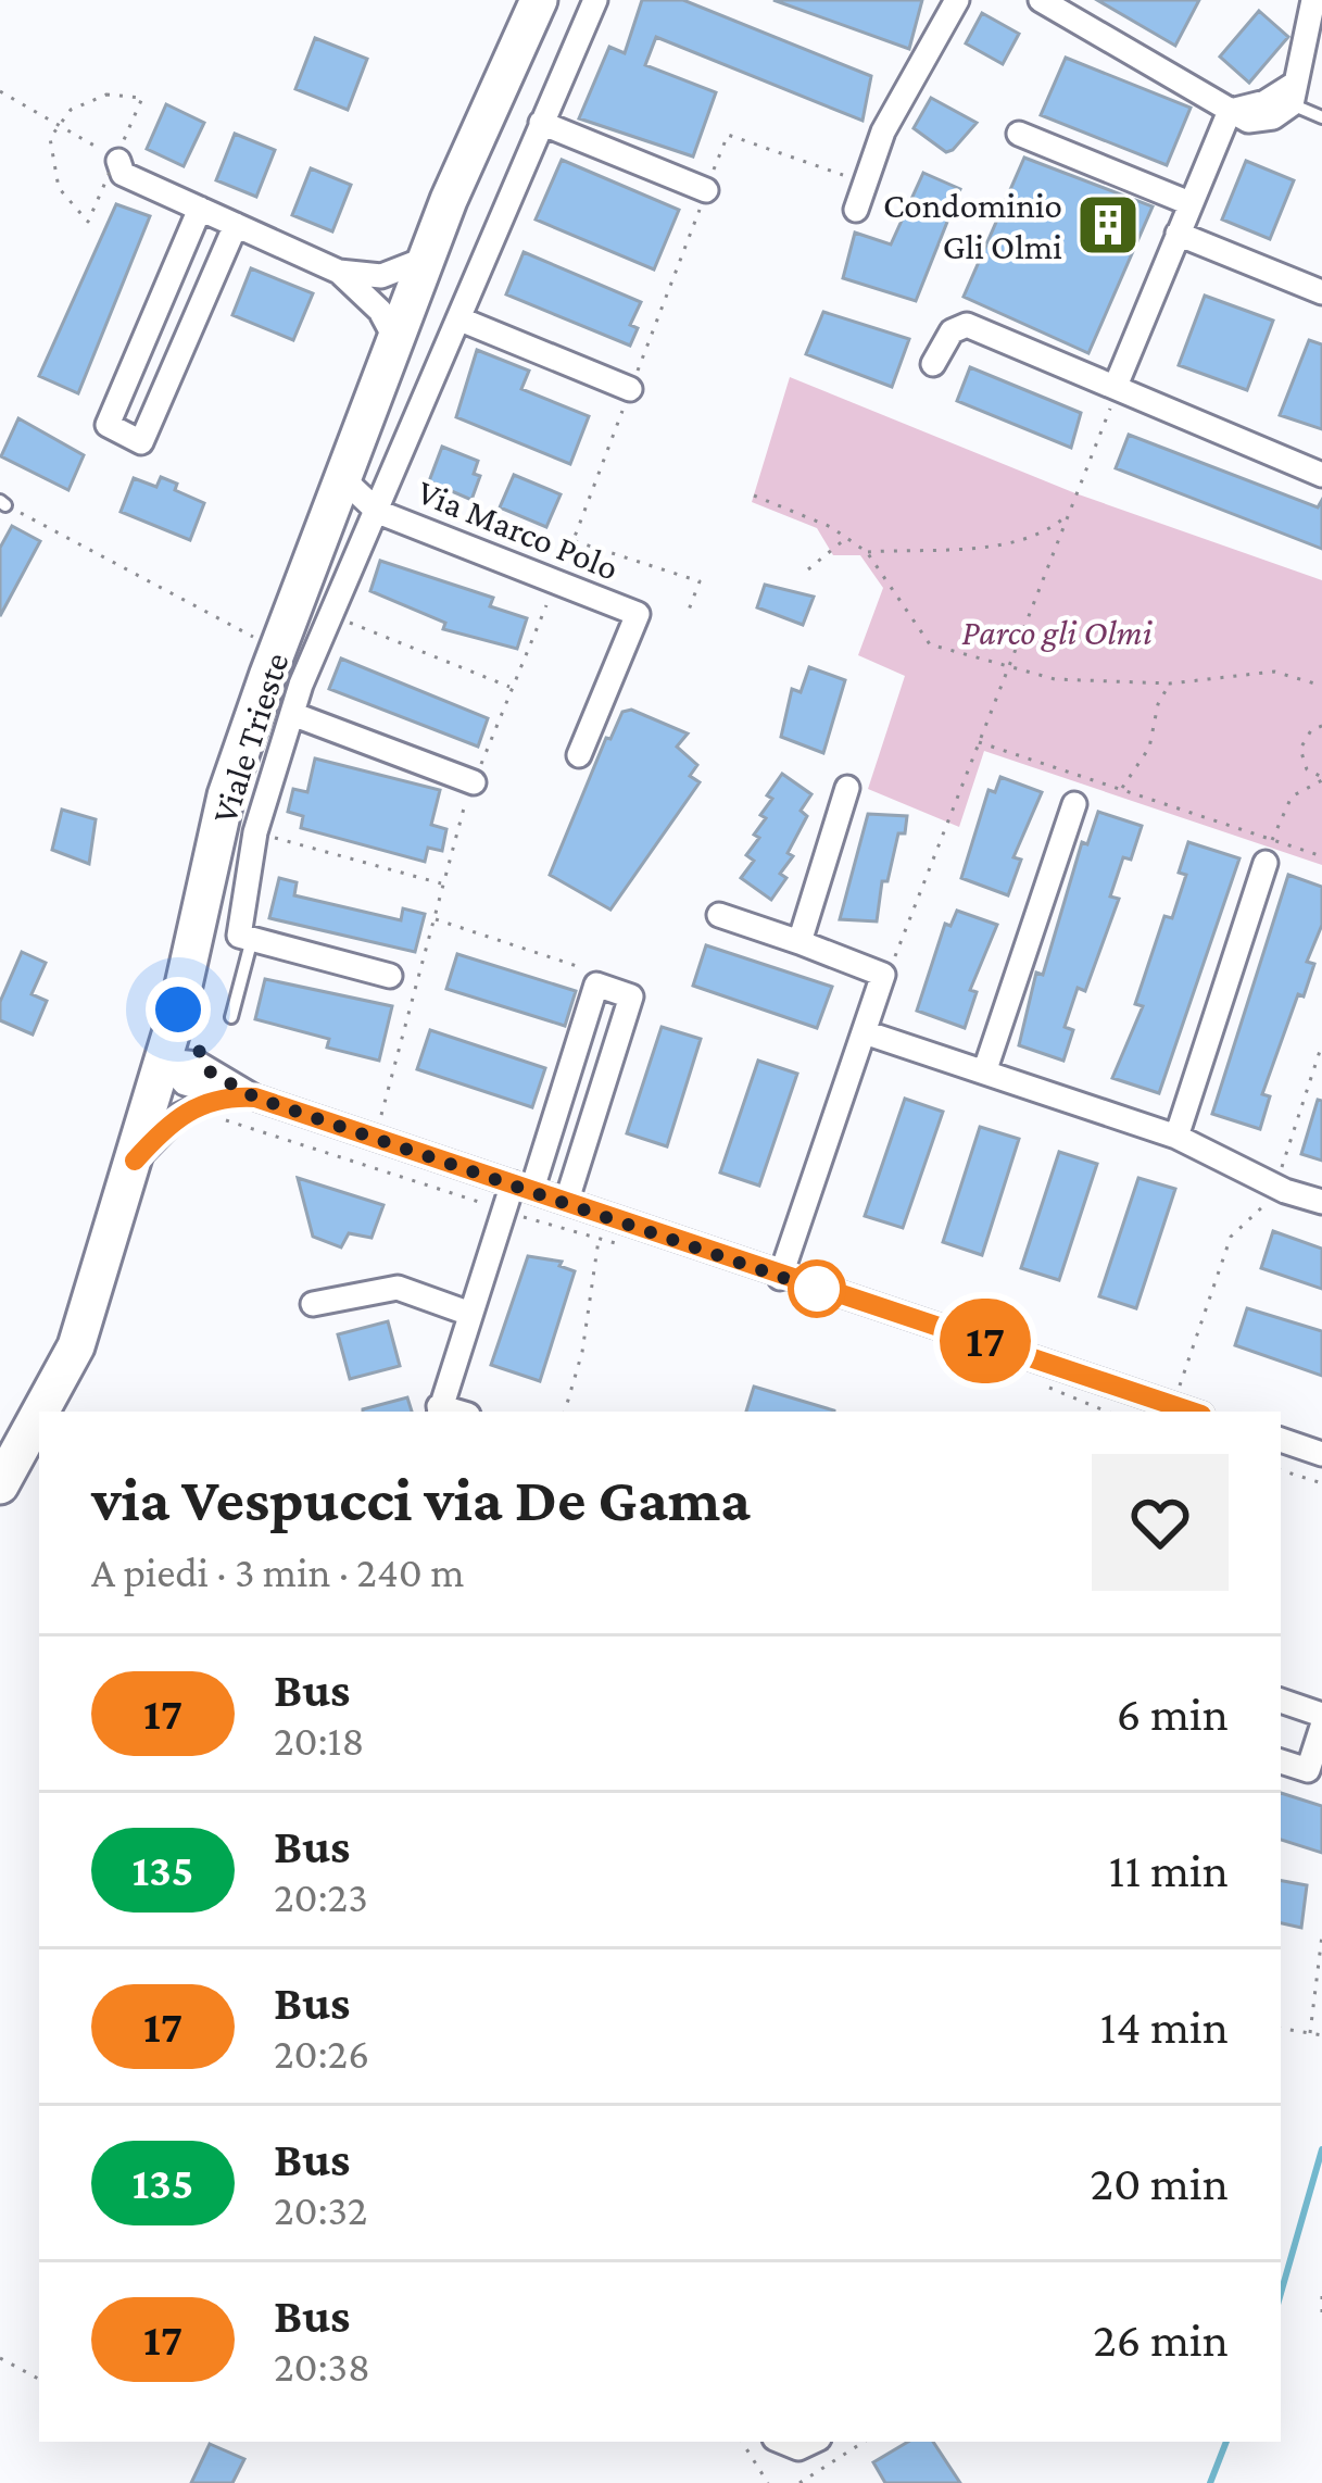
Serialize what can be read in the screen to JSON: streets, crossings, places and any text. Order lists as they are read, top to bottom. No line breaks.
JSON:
{"streets":{"main road":["Viale Trieste"],"street":["Via Marco Polo"]},"crossings":[["Via Marco Polo","Viale Trieste"]],"parks":["Parco gli Olmi"],"places":{"building":["Condominio Gli Olmi"]},"lines":["bus line 17"],"page":{"on_map":"17","heading":["via Vespucci via De Gama","A piedi · 3 min · 240 m"],"list":[{"mark":"17","name":"Bus","note":"20:18","value":"6 min"},{"mark":"135","name":"Bus","note":"20:23","value":"11 min"},{"mark":"17","name":"Bus","note":"20:26","value":"14 min"},{"mark":"135","name":"Bus","note":"20:32","value":"20 min"},{"mark":"17","name":"Bus","note":"20:38","value":"26 min"}]}}
